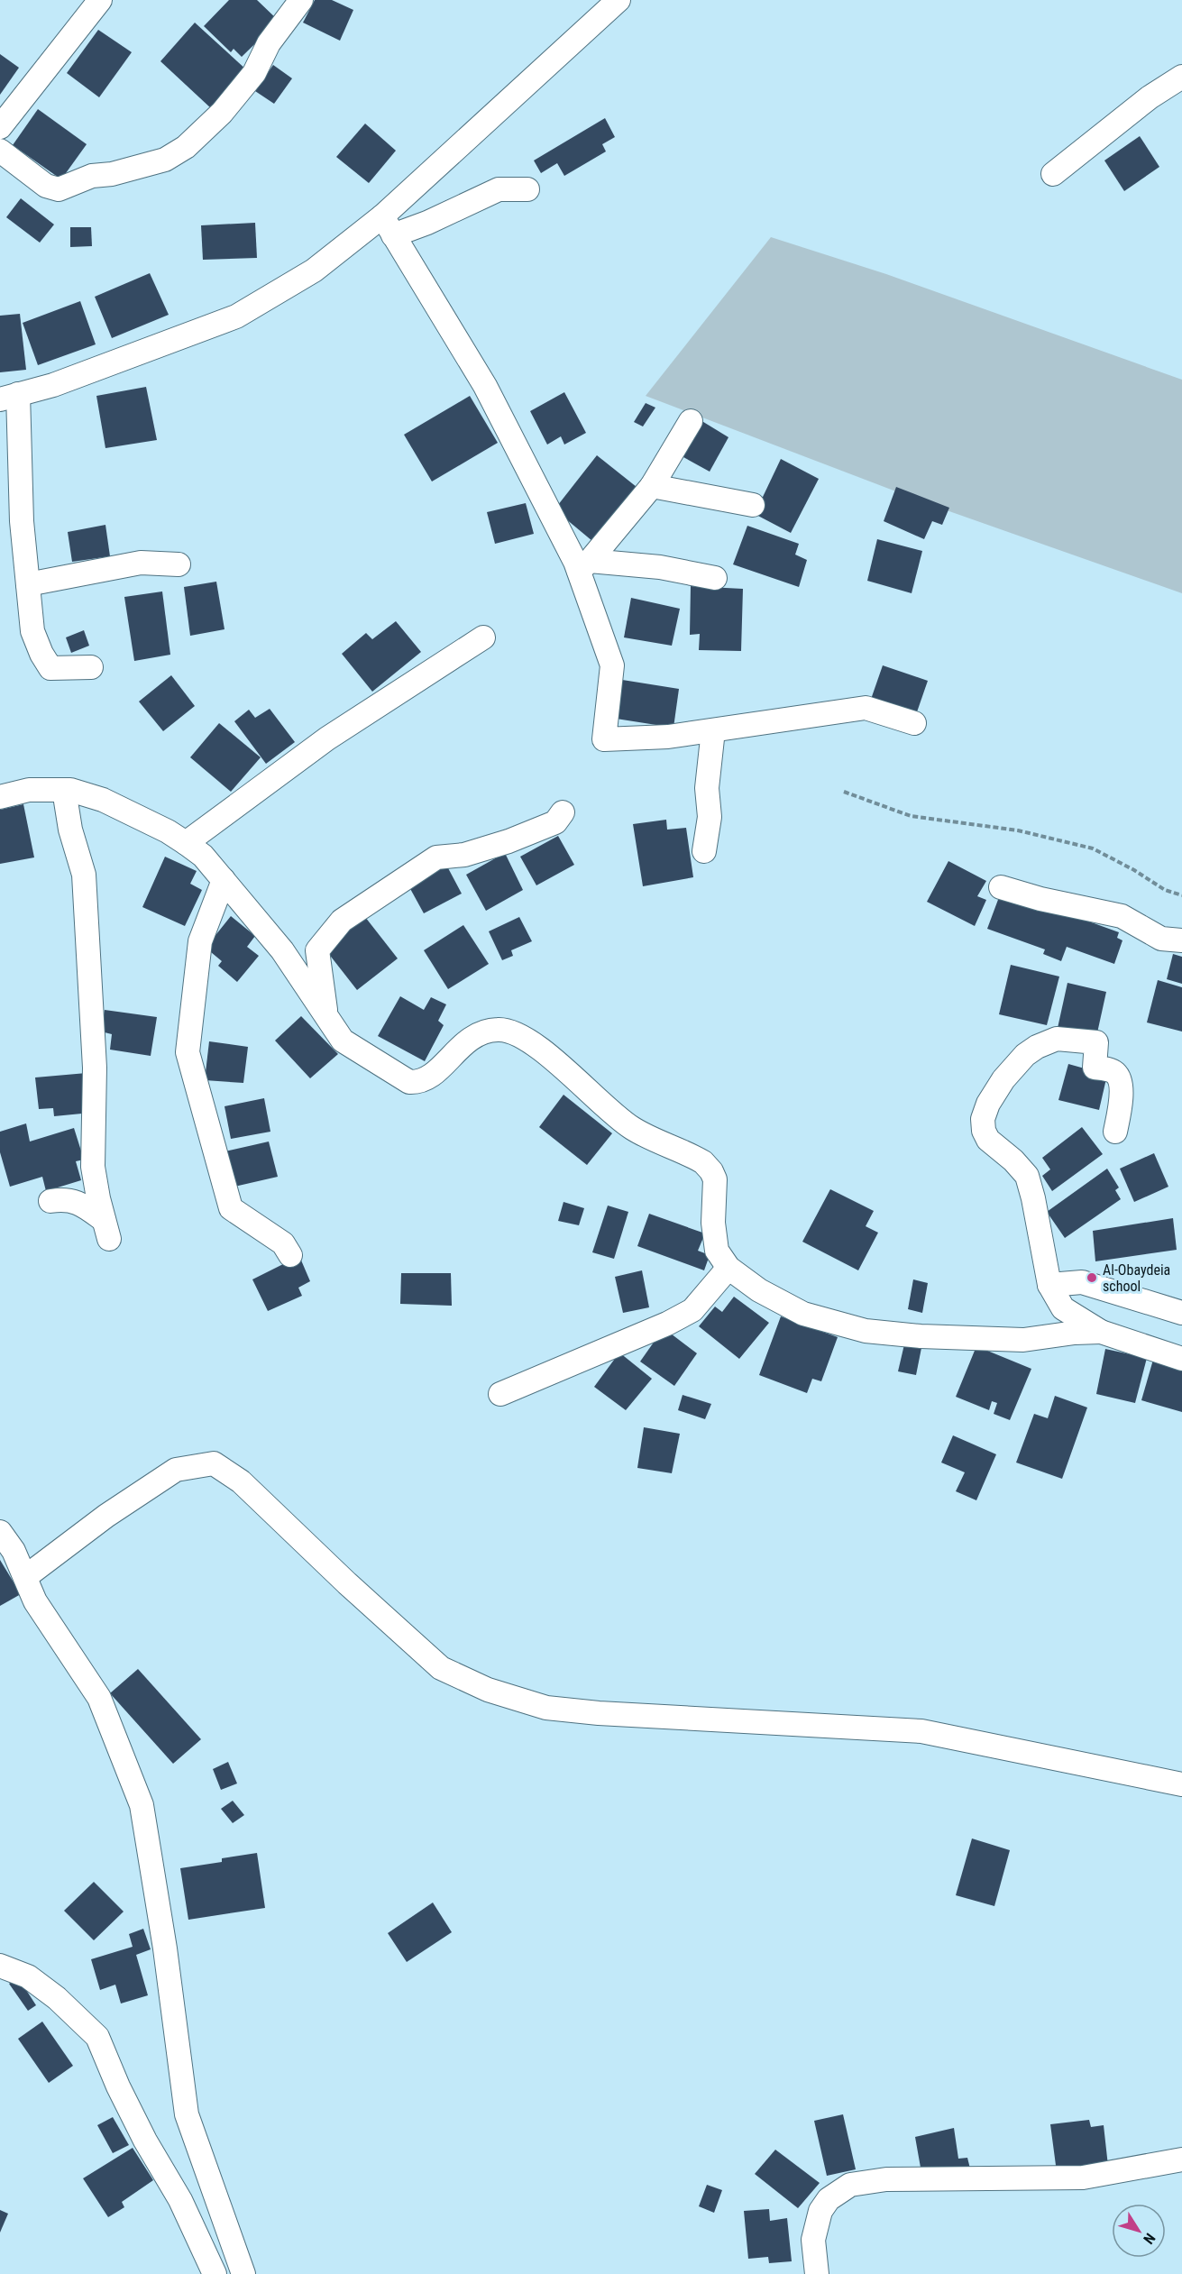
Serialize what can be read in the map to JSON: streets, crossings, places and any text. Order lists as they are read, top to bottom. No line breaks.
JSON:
{"places":["Al-Obaydeia school"],"north":"bottom right"}
